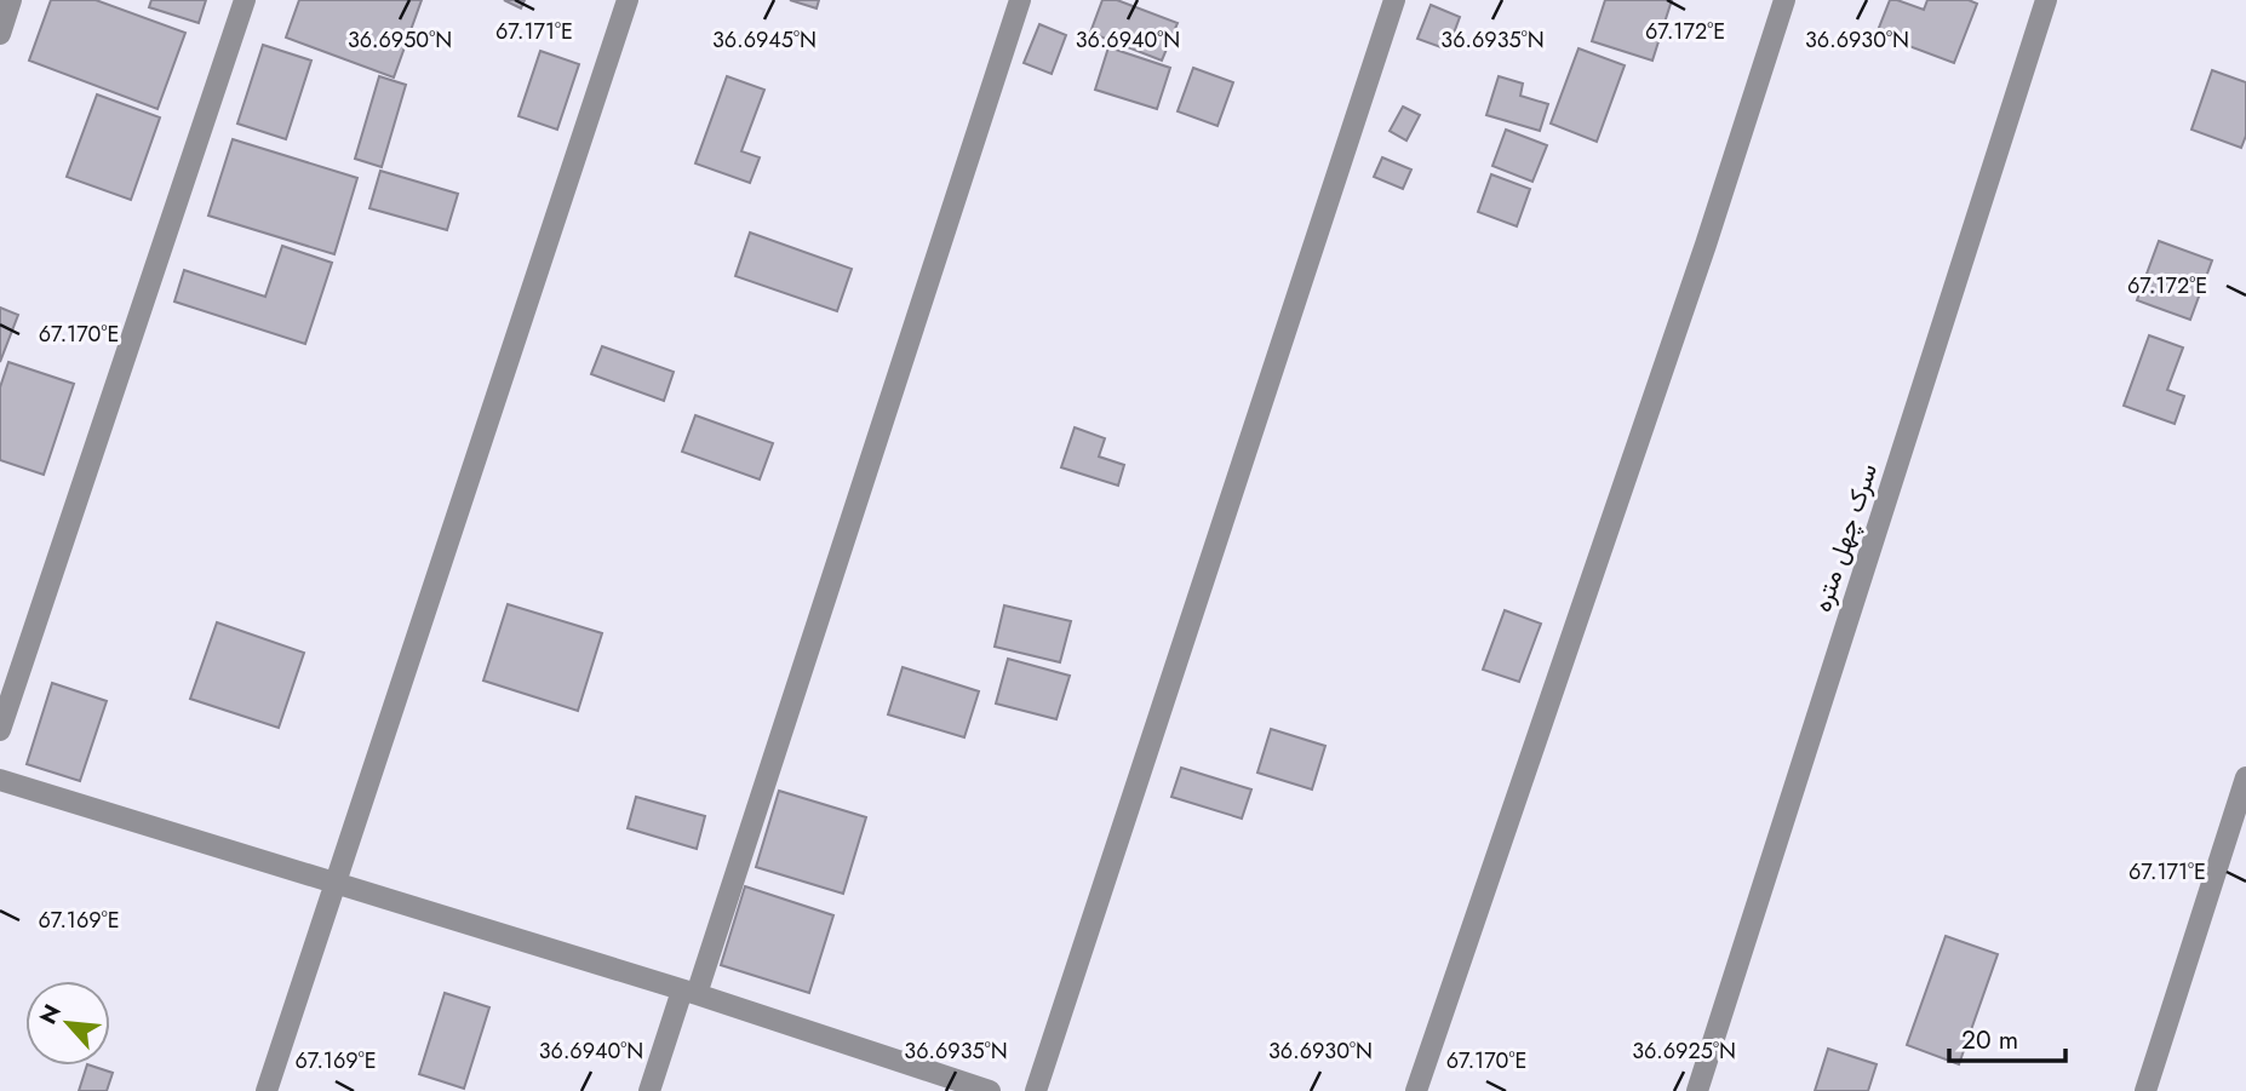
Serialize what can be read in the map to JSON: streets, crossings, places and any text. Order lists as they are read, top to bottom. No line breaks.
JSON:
{"streets":{"street":["سرک چهل متره"]},"scale_bar":"20 m","north":"top left","coordinates":["67.171°E","67.172°E","36.6950°N","36.6945°N","36.6940°N","36.6935°N","36.6930°N","67.170°E","67.169°E","36.6925°N"]}
